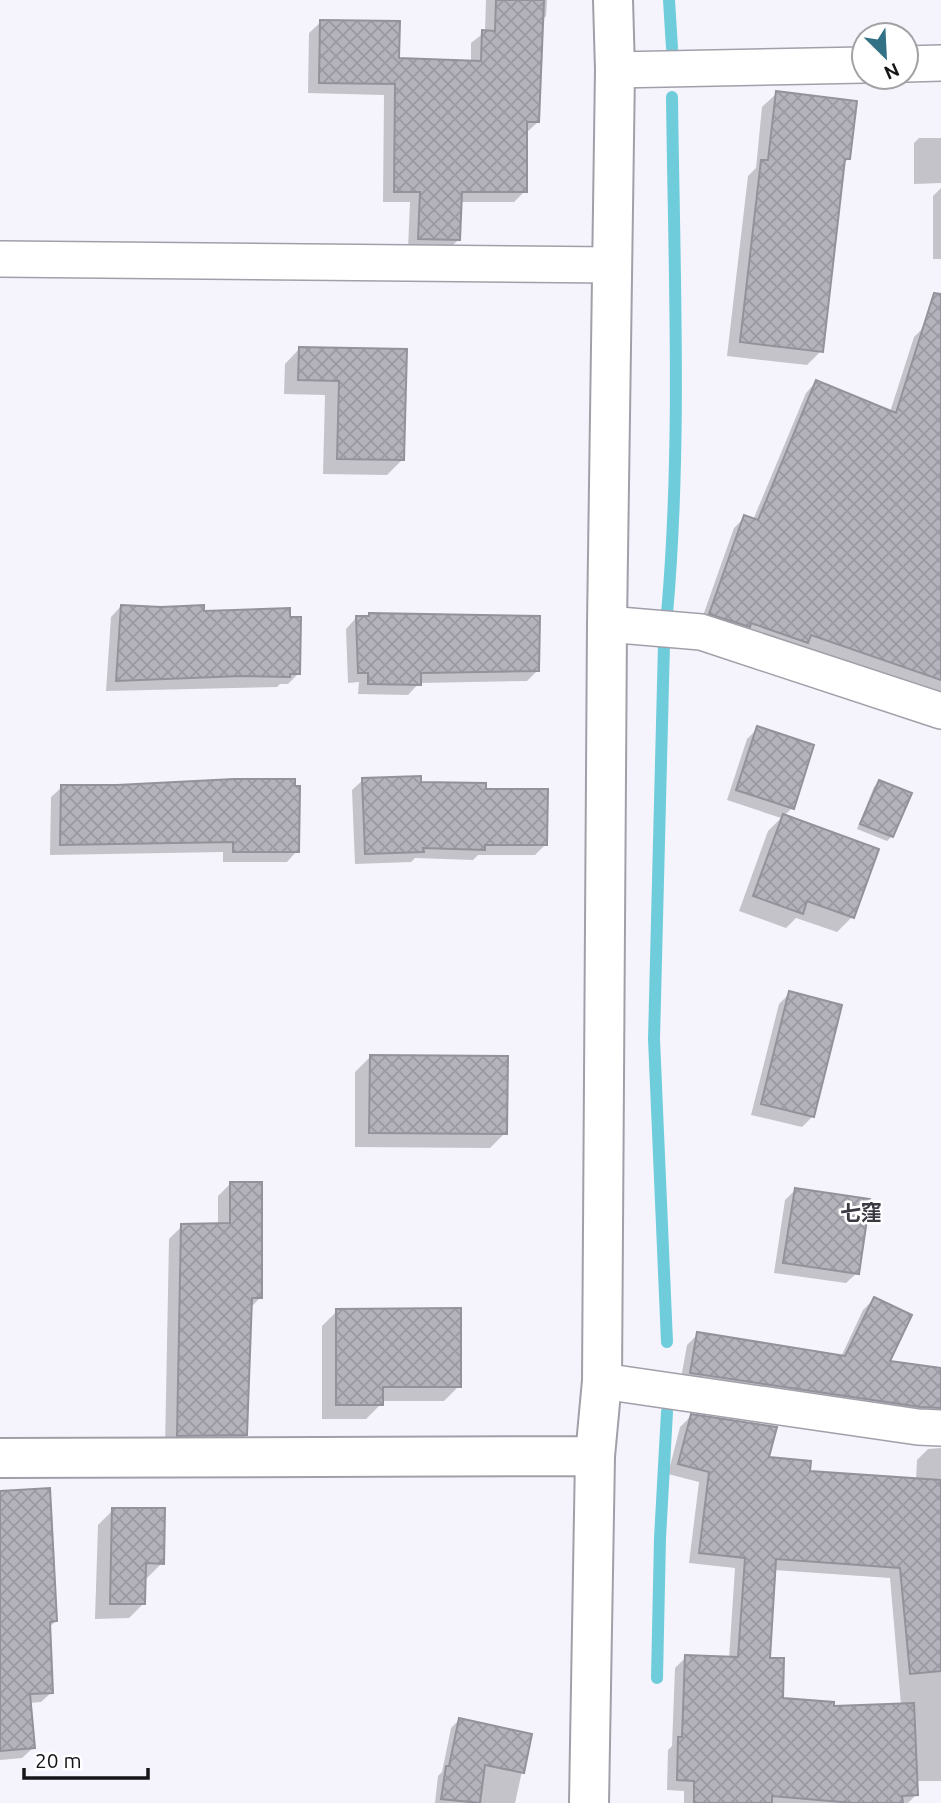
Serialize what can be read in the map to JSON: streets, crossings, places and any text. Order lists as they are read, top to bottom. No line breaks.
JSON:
{"districts":["七窪"],"scale_bar":"20 m","north":"bottom right"}
